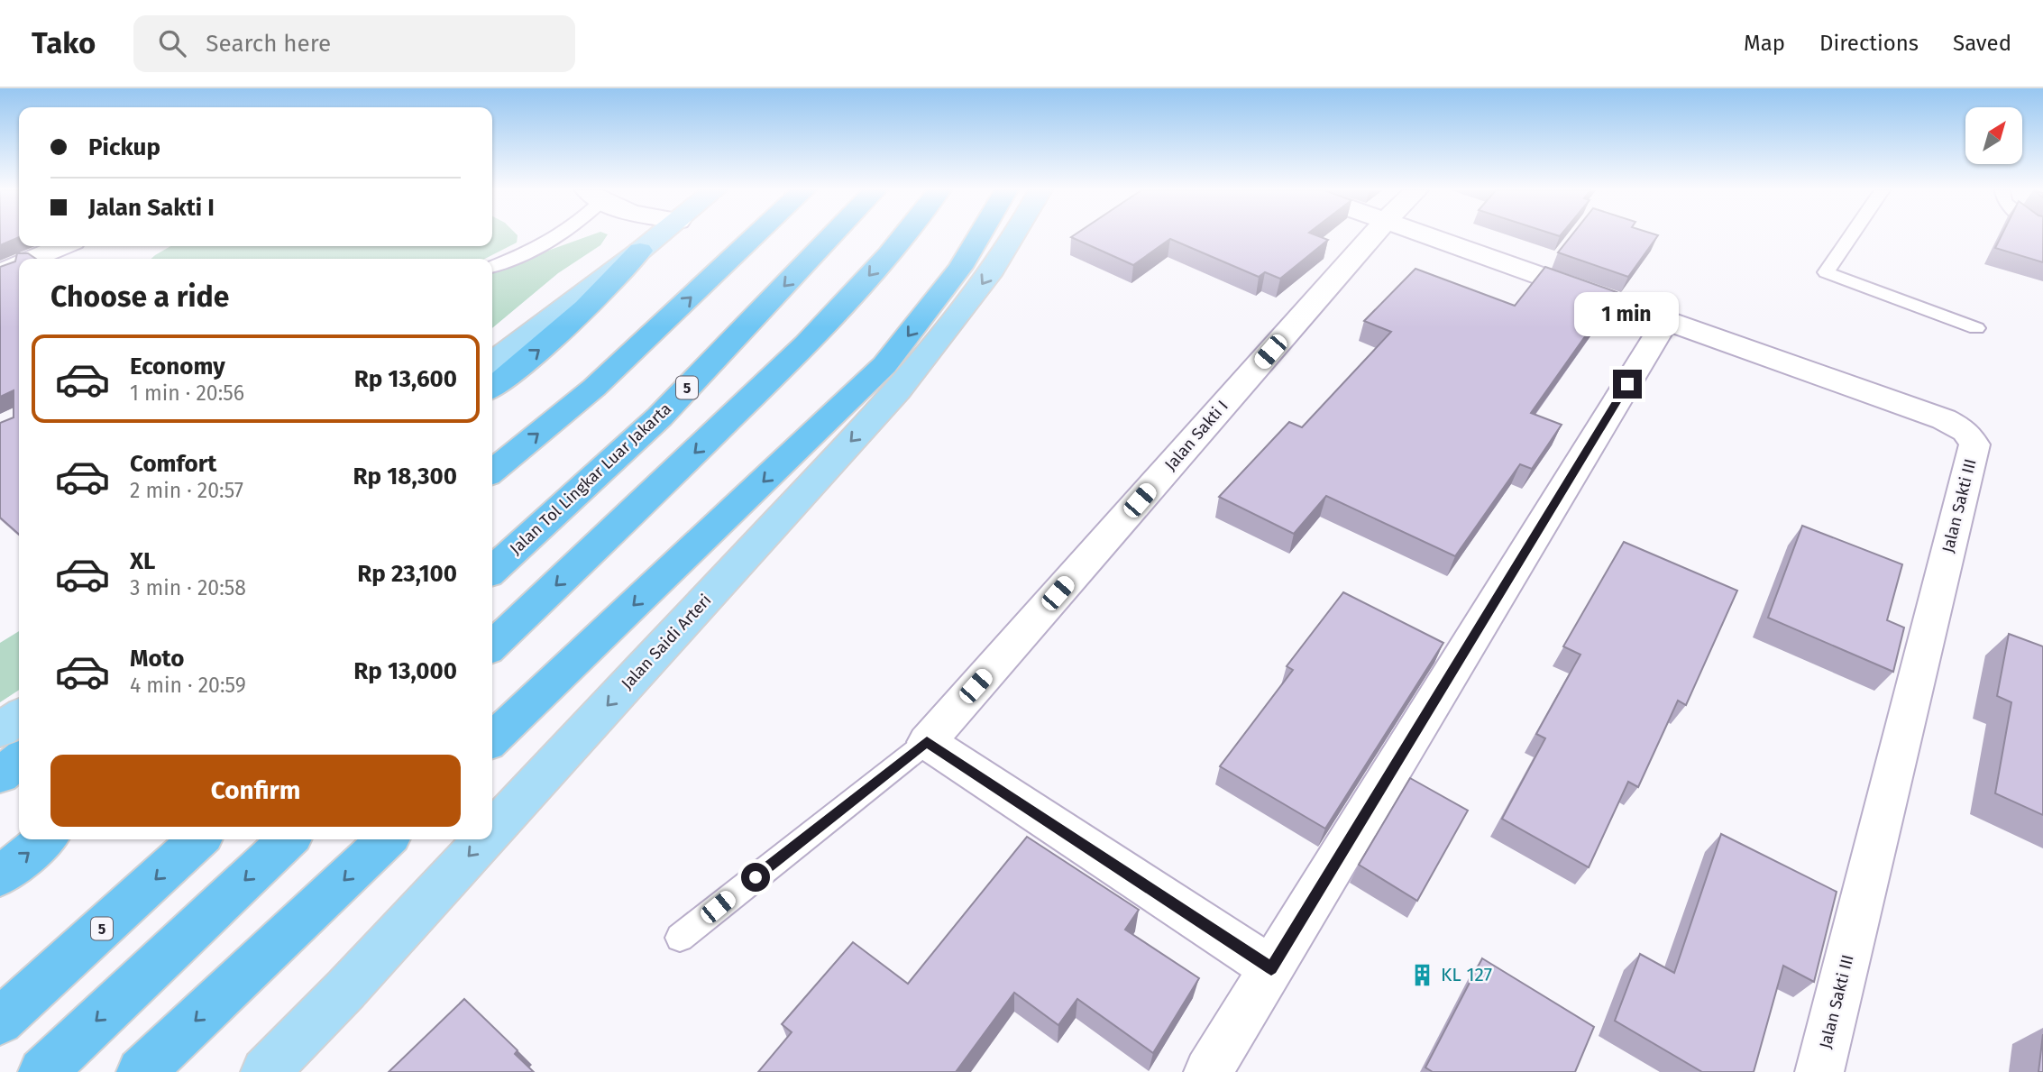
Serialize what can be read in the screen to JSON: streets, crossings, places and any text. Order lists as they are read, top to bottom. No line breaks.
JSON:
{"streets":{"highway":["5","Jalan Tol Lingkar Luar Jakarta"],"main road":["Jalan Saidi Arteri"],"street":["Jalan Sakti I","Jalan Sakti III"]},"one_way":["Jalan Saidi Arteri"],"places":{"building":["KL 127"]},"north":"top right","page":{"header":"Tako","search":"Search here","nav":["Map","Directions","Saved"],"banner":["Pickup","Jalan Sakti I"],"heading":"Choose a ride","bubble":"1 min","list":[{"name":"Economy","note":"1 min · 20:56","value":"Rp 13,600"},{"name":"Comfort","note":"2 min · 20:57","value":"Rp 18,300"},{"name":"XL","note":"3 min · 20:58","value":"Rp 23,100"},{"name":"Moto","note":"4 min · 20:59","value":"Rp 13,000"}],"buttons":"Confirm"}}
